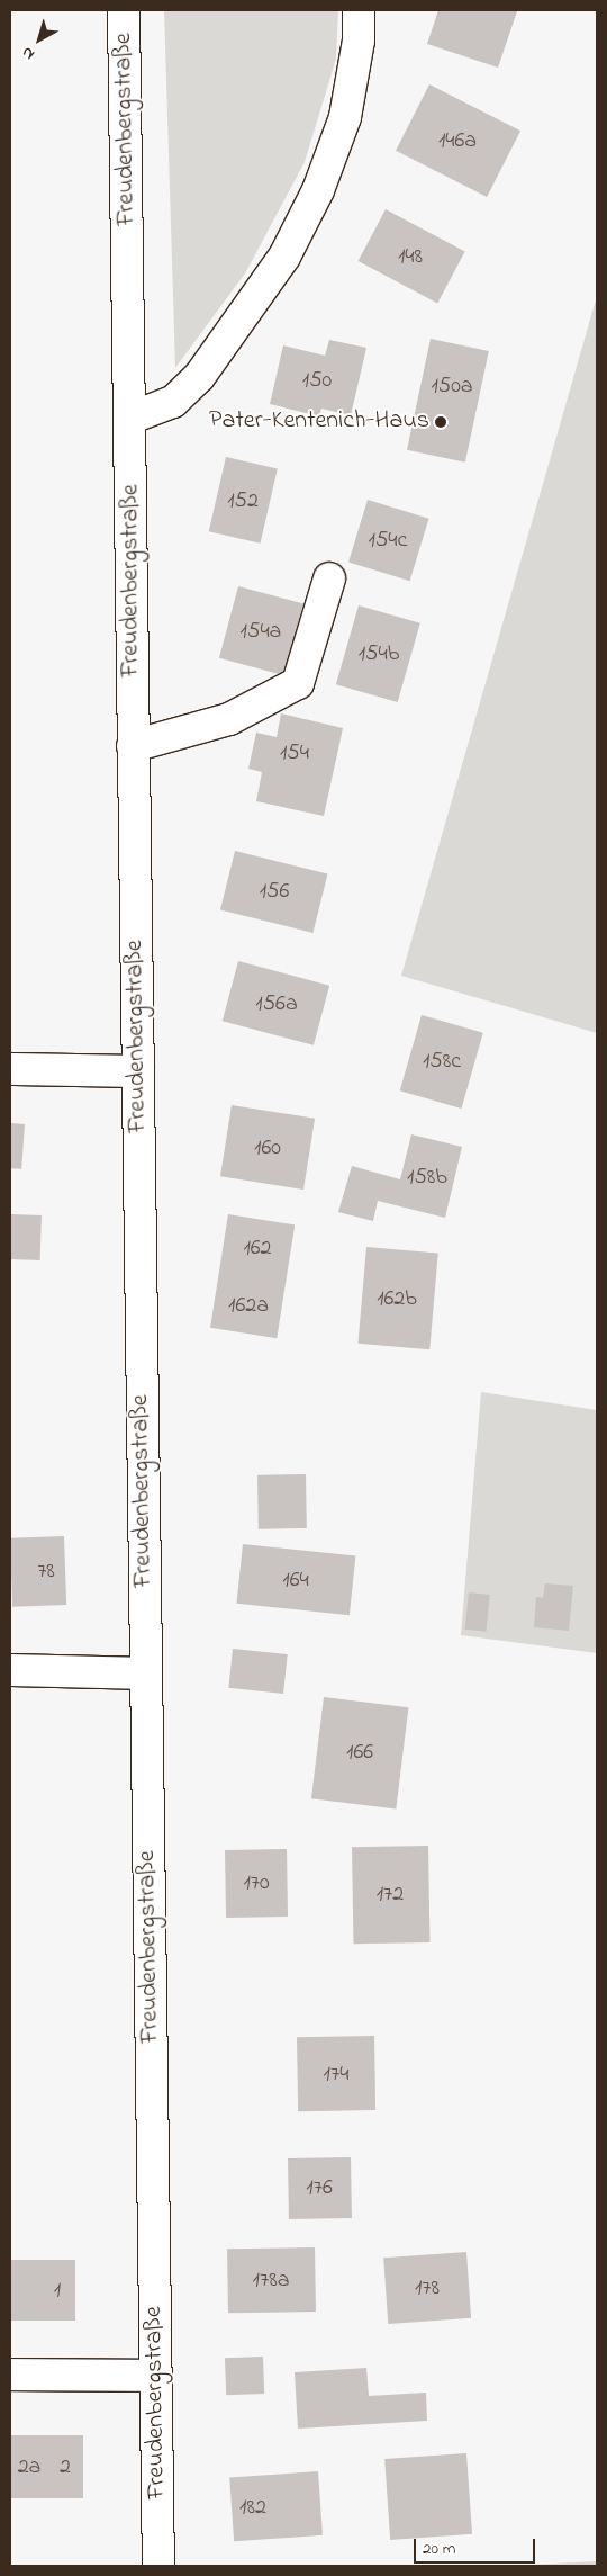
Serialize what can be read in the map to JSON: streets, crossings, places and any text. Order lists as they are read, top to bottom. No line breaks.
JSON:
{"streets":{"street":["Freudenbergstraße"]},"places":["Pater-Kentenich-Haus"],"house_numbers":["146a","148","150","150a","152","154c","154a","154b","154","156","156a","158c","160","158b","162","162b","162a","78","164","166","170","172","174","176","178a","178","1","2a","2","182"],"scale_bar":"20 m","north":"bottom left"}
